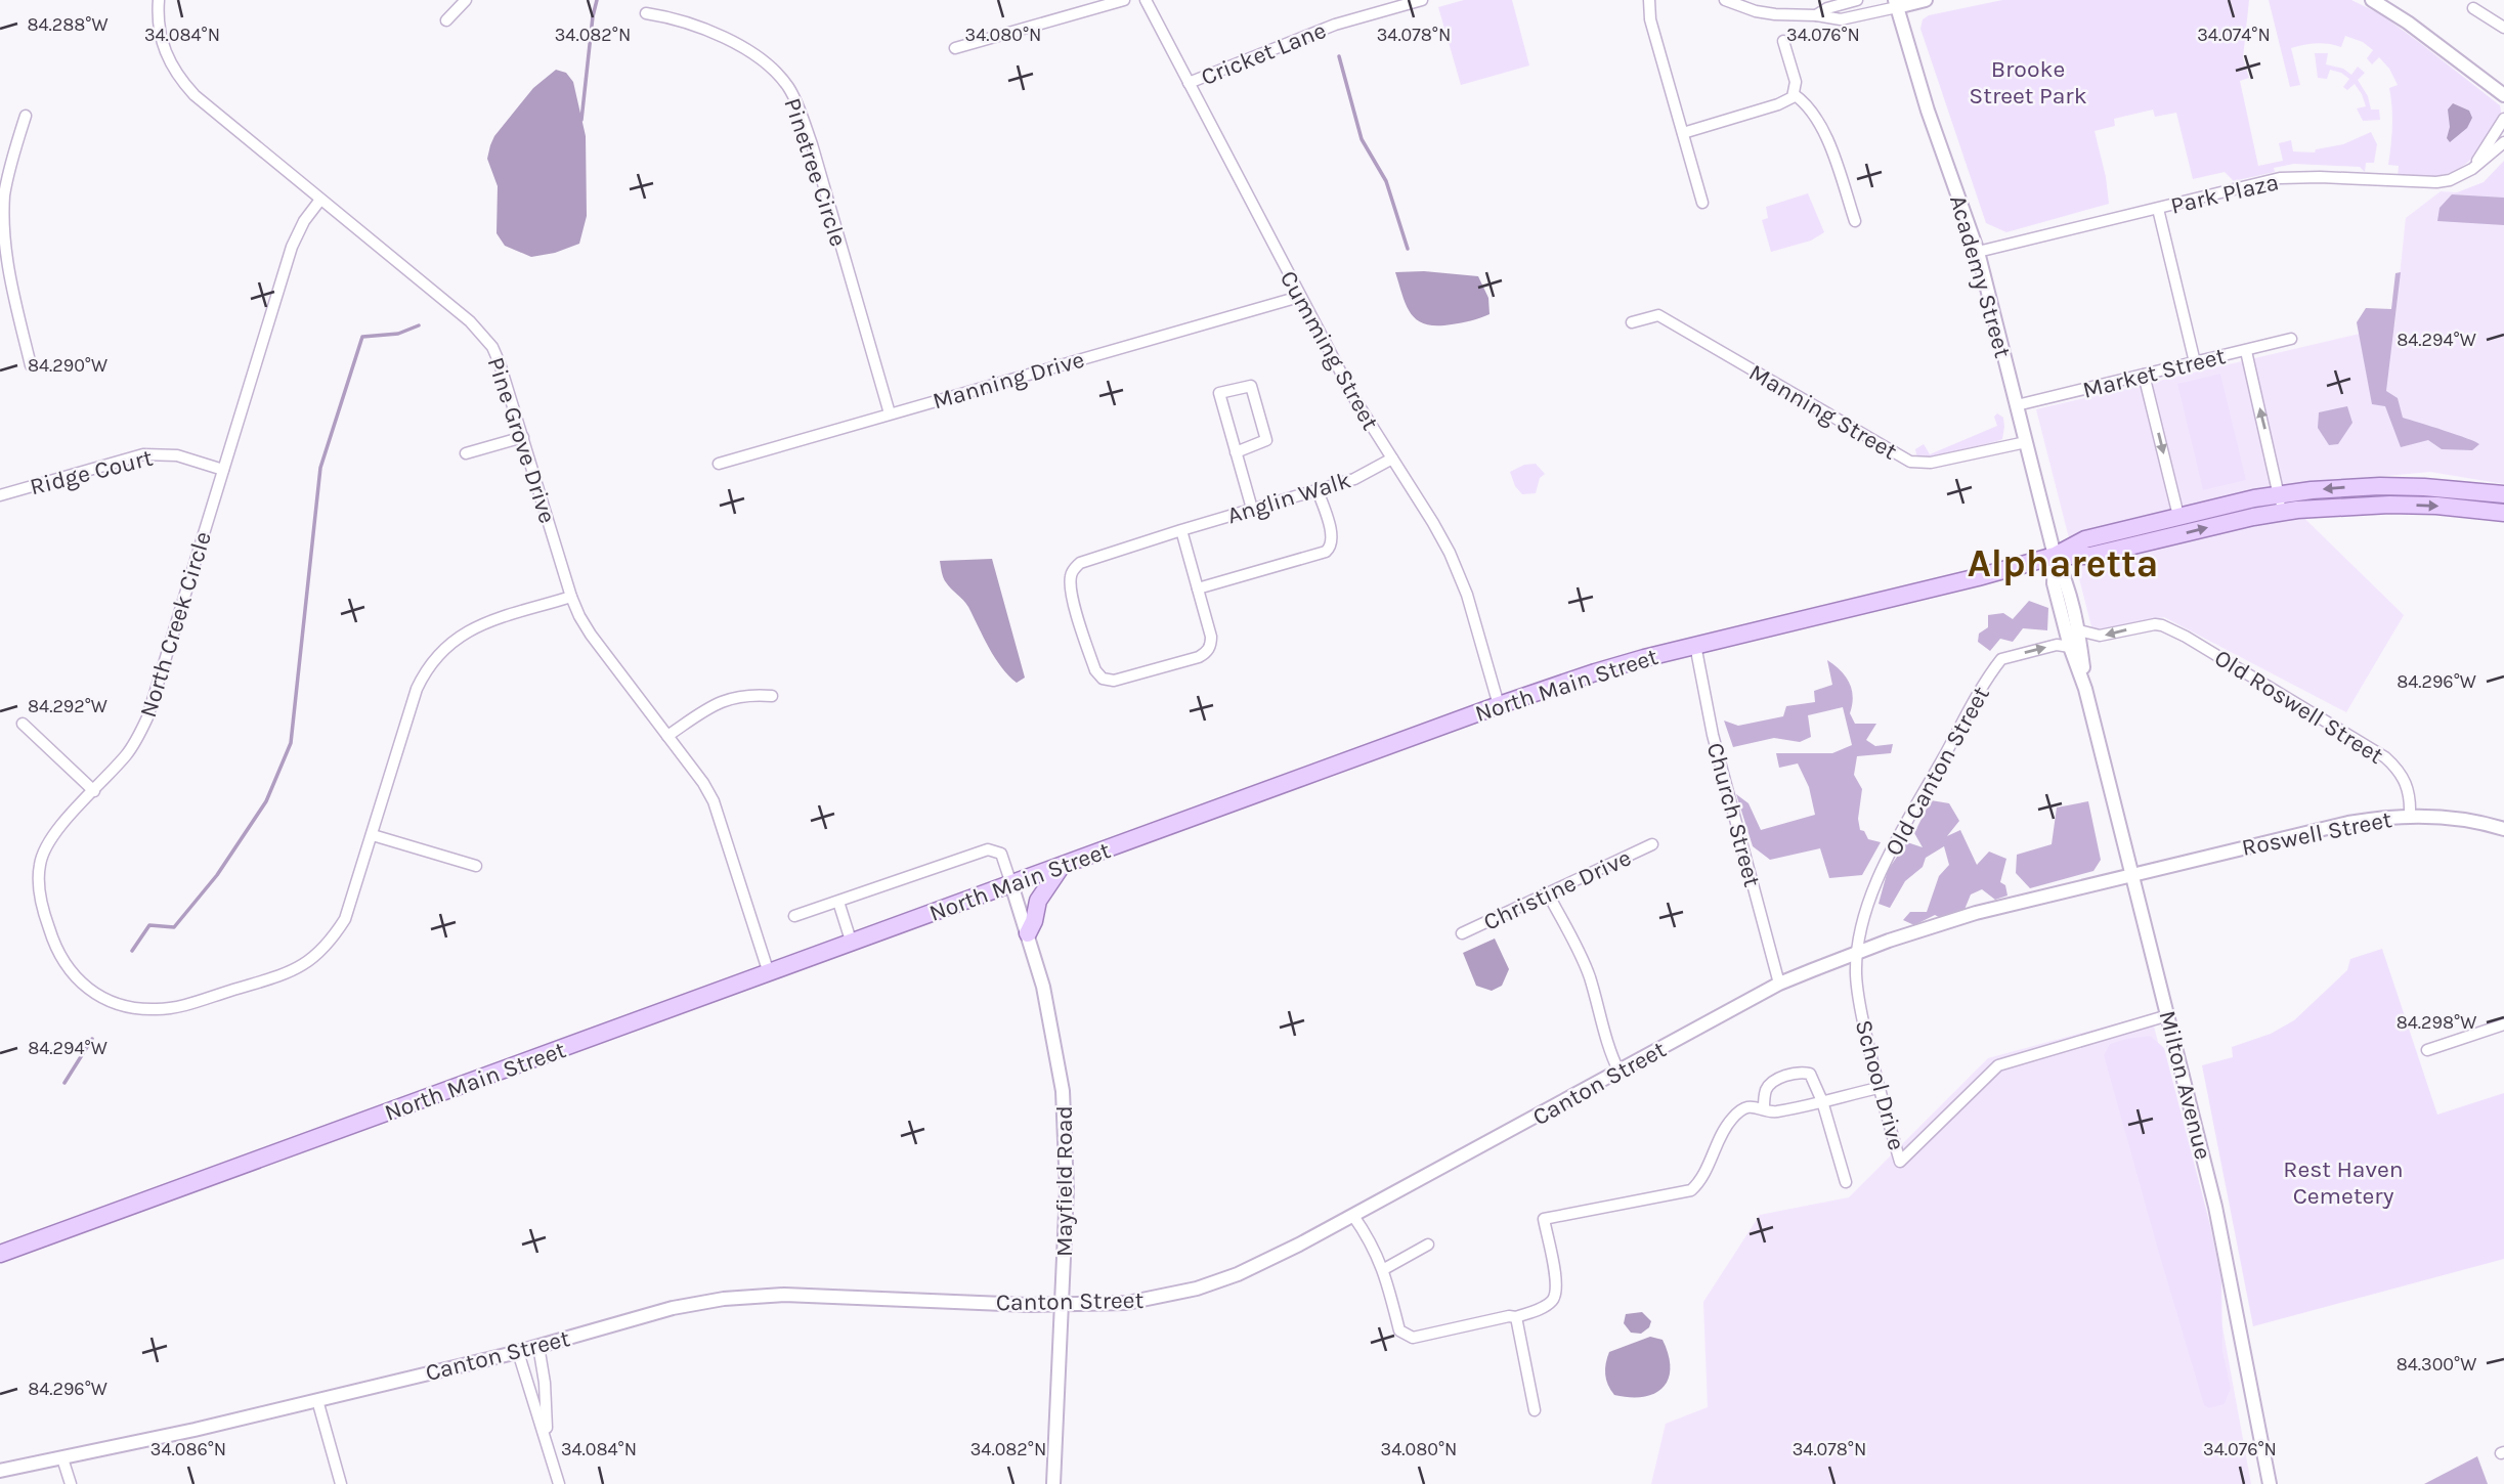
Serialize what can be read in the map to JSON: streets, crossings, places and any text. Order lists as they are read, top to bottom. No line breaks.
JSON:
{"streets":{"main road":["North Main Street"],"street":["Cricket Lane","Pinetree Circle","Park Plaza","Academy Street","Cumming Street","Market Street","Manning Drive","Manning Street","Pine Grove Drive","Ridge Court","Anglin Walk","North Creek Circle","Old Roswell Street","Old Canton Street","Church Street","Roswell Street","Christine Drive","Canton Street","School Drive","Milton Avenue","Mayfield Road"]},"crossings":[["Cricket Lane","Cumming Street"],["Pinetree Circle","Manning Drive"],["Park Plaza","Academy Street"],["Academy Street","Market Street"],["Academy Street","Manning Street"],["Academy Street","North Main Street"],["Academy Street","Milton Avenue"],["Cumming Street","Manning Drive"],["Cumming Street","Anglin Walk"],["Cumming Street","North Main Street"],["Pine Grove Drive","North Creek Circle"],["Pine Grove Drive","North Main Street"],["Ridge Court","North Creek Circle"],["North Main Street","Church Street"],["North Main Street","Milton Avenue"],["North Main Street","Mayfield Road"],["Old Roswell Street","Roswell Street"],["Old Roswell Street","Milton Avenue"],["Old Canton Street","Canton Street"],["Old Canton Street","School Drive"],["Old Canton Street","Milton Avenue"],["Church Street","Canton Street"],["Roswell Street","Canton Street"],["Roswell Street","Milton Avenue"],["Canton Street","School Drive"],["Canton Street","Milton Avenue"],["Canton Street","Mayfield Road"],["School Drive","Milton Avenue"]],"one_way":["Old Roswell Street","Old Canton Street"],"districts":["Alpharetta"],"parks":["Brooke Street Park","Rest Haven Cemetery"],"coordinates":["84.288°W","34.084°N","34.082°N","34.080°N","34.078°N","34.076°N","34.074°N","84.294°W","84.290°W","84.296°W","84.292°W","84.298°W","84.300°W","34.086°N"]}
